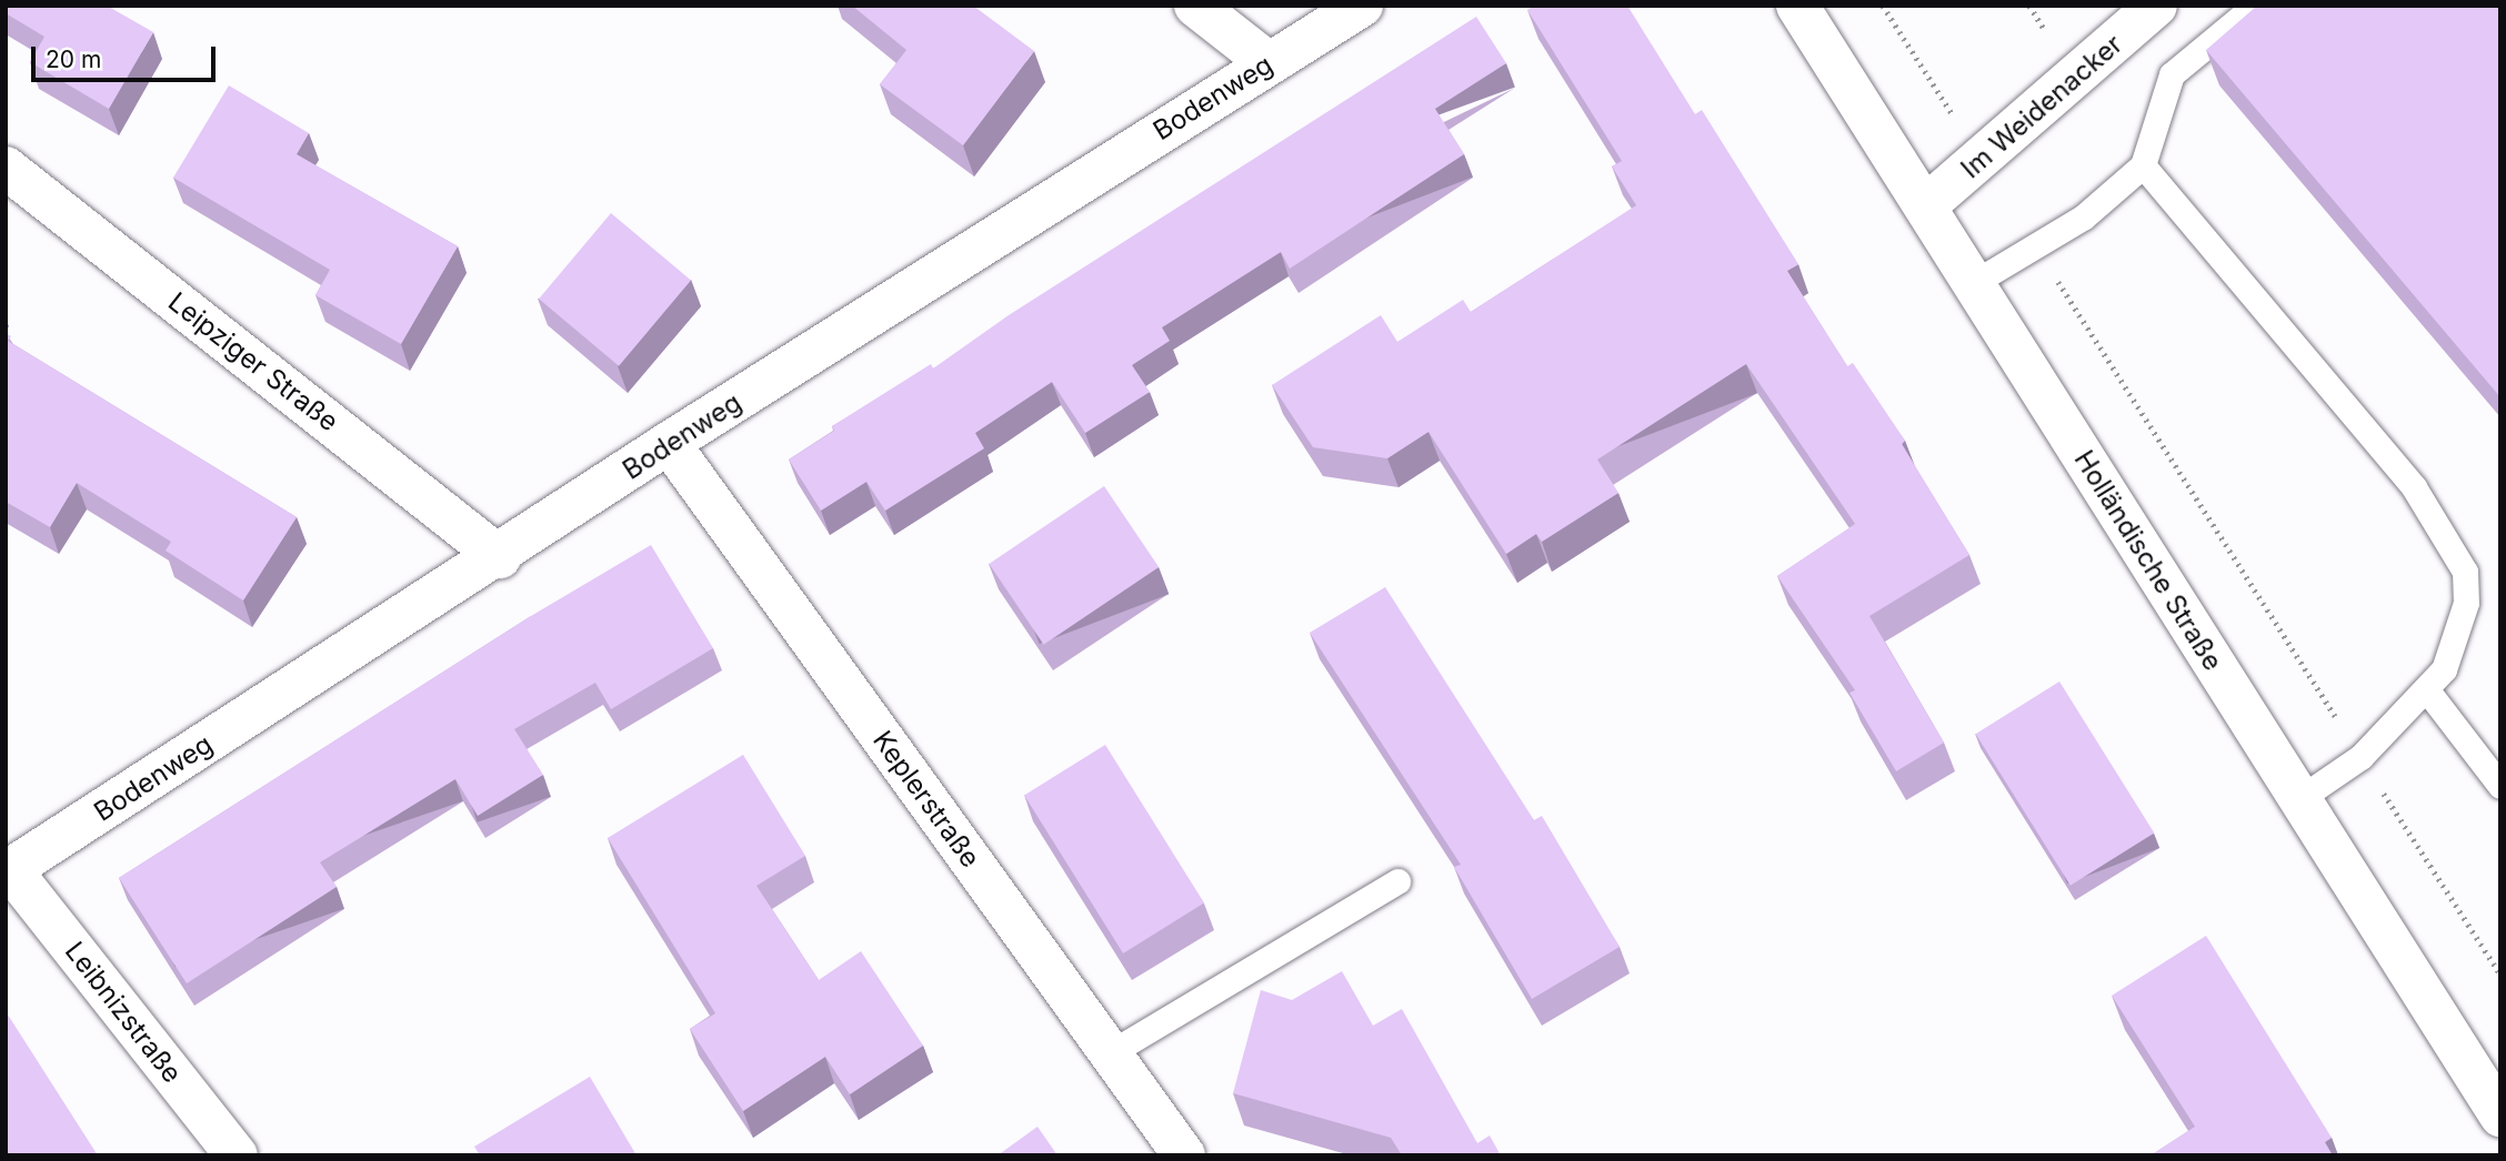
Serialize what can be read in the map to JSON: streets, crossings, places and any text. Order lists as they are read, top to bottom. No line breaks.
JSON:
{"streets":{"street":["Bodenweg","Im Weidenacker","Leipziger Straße","Holländische Straße","Keplerstraße","Leibnizstraße"]},"crossings":[["Bodenweg","Leipziger Straße"],["Bodenweg","Keplerstraße"],["Bodenweg","Leibnizstraße"],["Im Weidenacker","Holländische Straße"]],"scale_bar":"20 m"}
